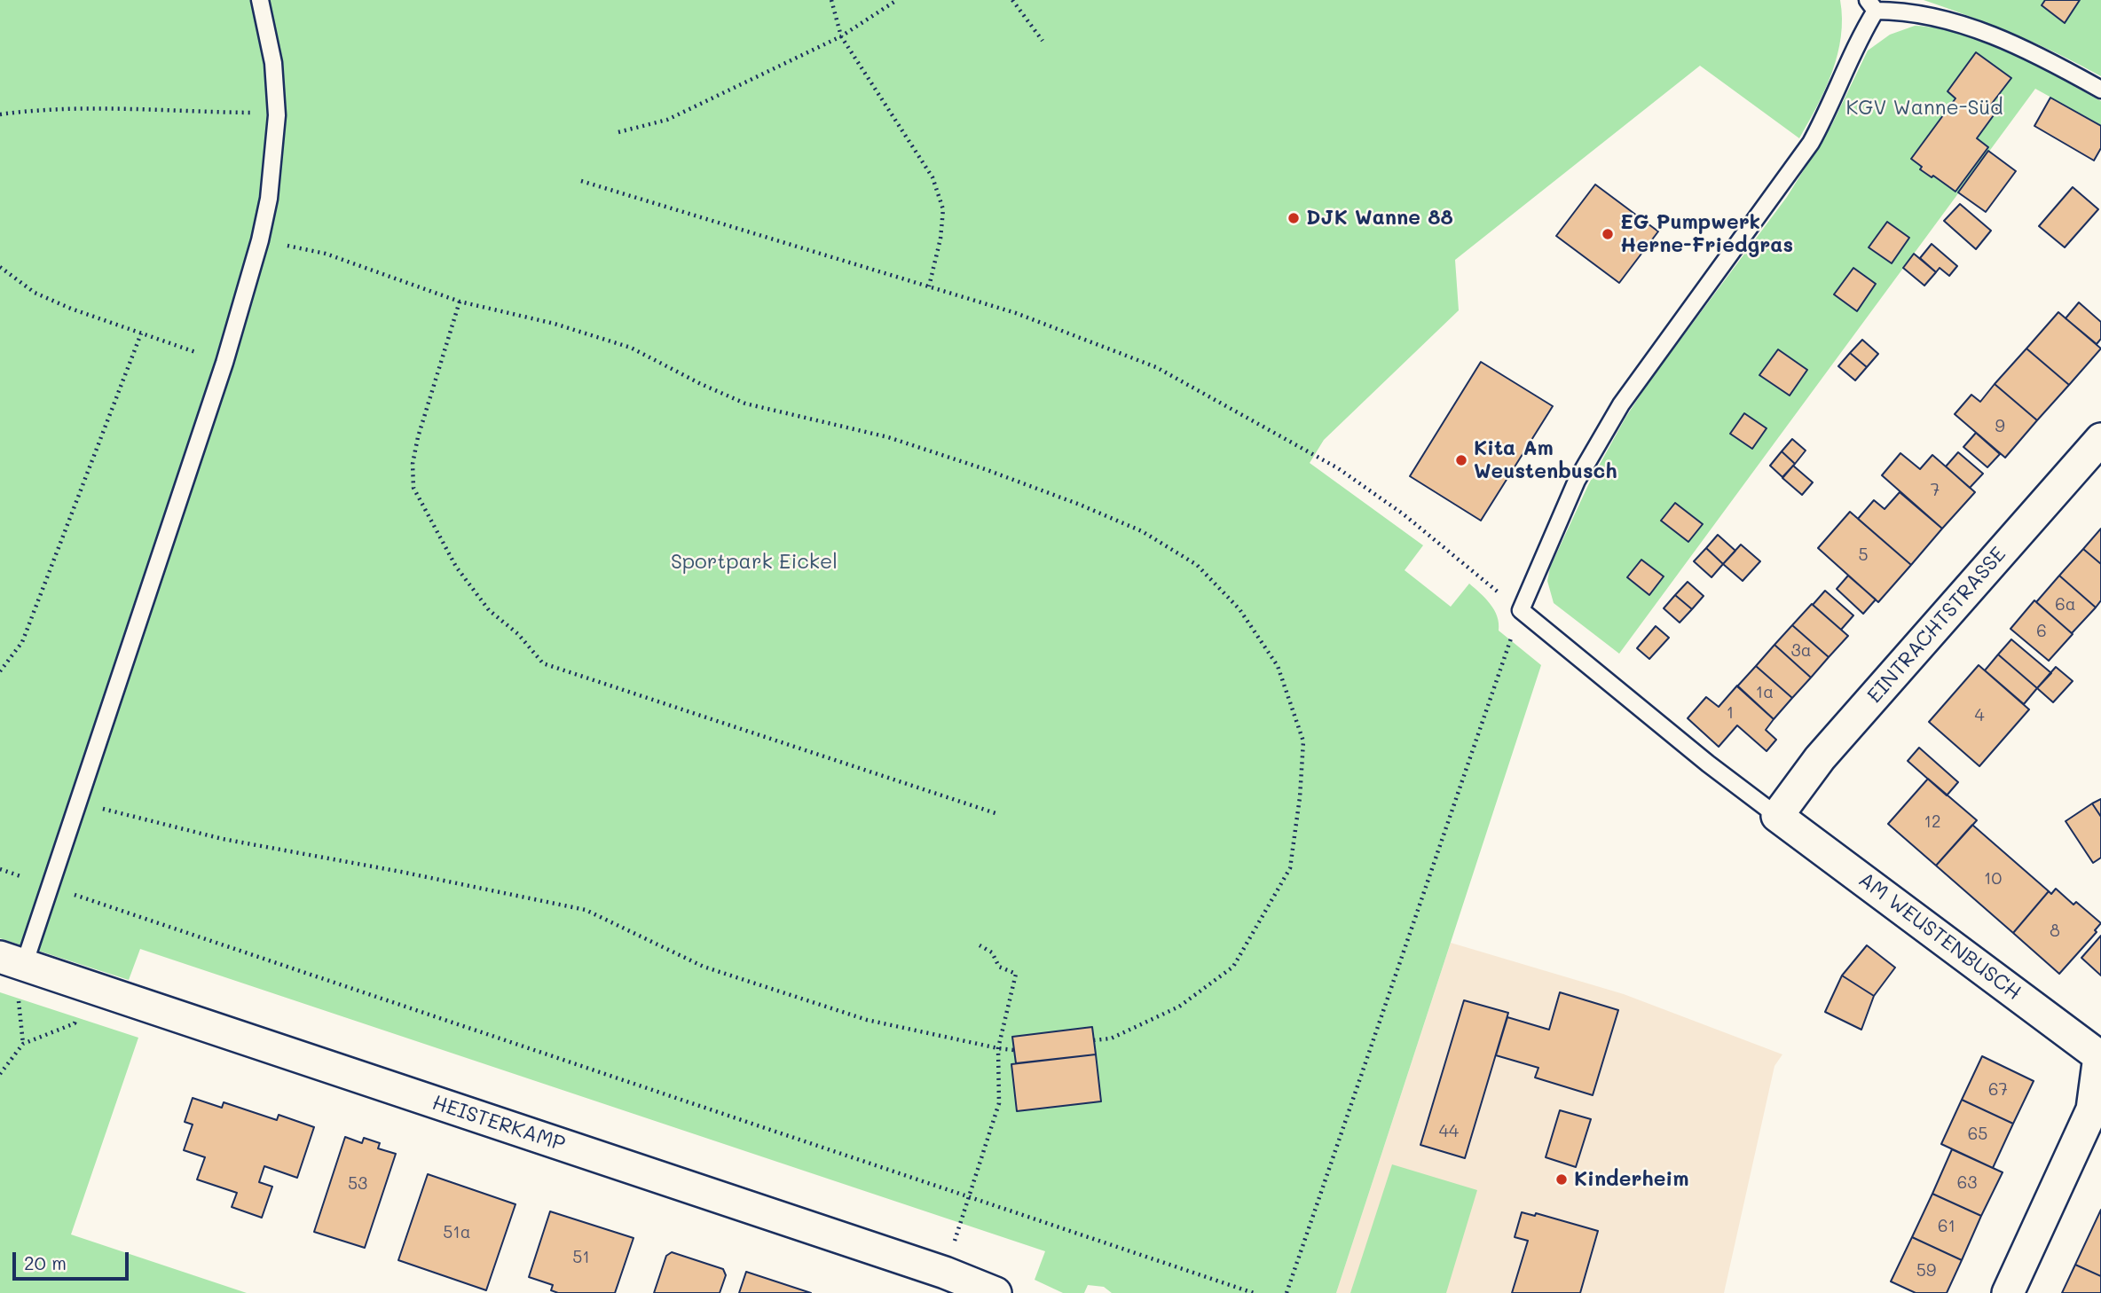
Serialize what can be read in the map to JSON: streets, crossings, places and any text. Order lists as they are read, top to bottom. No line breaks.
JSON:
{"streets":{"street":["EINTRACHTSTRASSE","AM WEUSTENBUSCH","HEISTERKAMP"]},"crossings":[["EINTRACHTSTRASSE","AM WEUSTENBUSCH"]],"parks":["KGV Wanne-Süd","Sportpark Eickel"],"places":["DJK Wanne 88","EG Pumpwerk Herne-Friedgras","Kita Am Weustenbusch","Kinderheim"],"house_numbers":["9","7","5","6a","6","3a","1a","1","4","12","10","8","67","44","65","63","53","61","51a","51","59"],"scale_bar":"20 m"}
